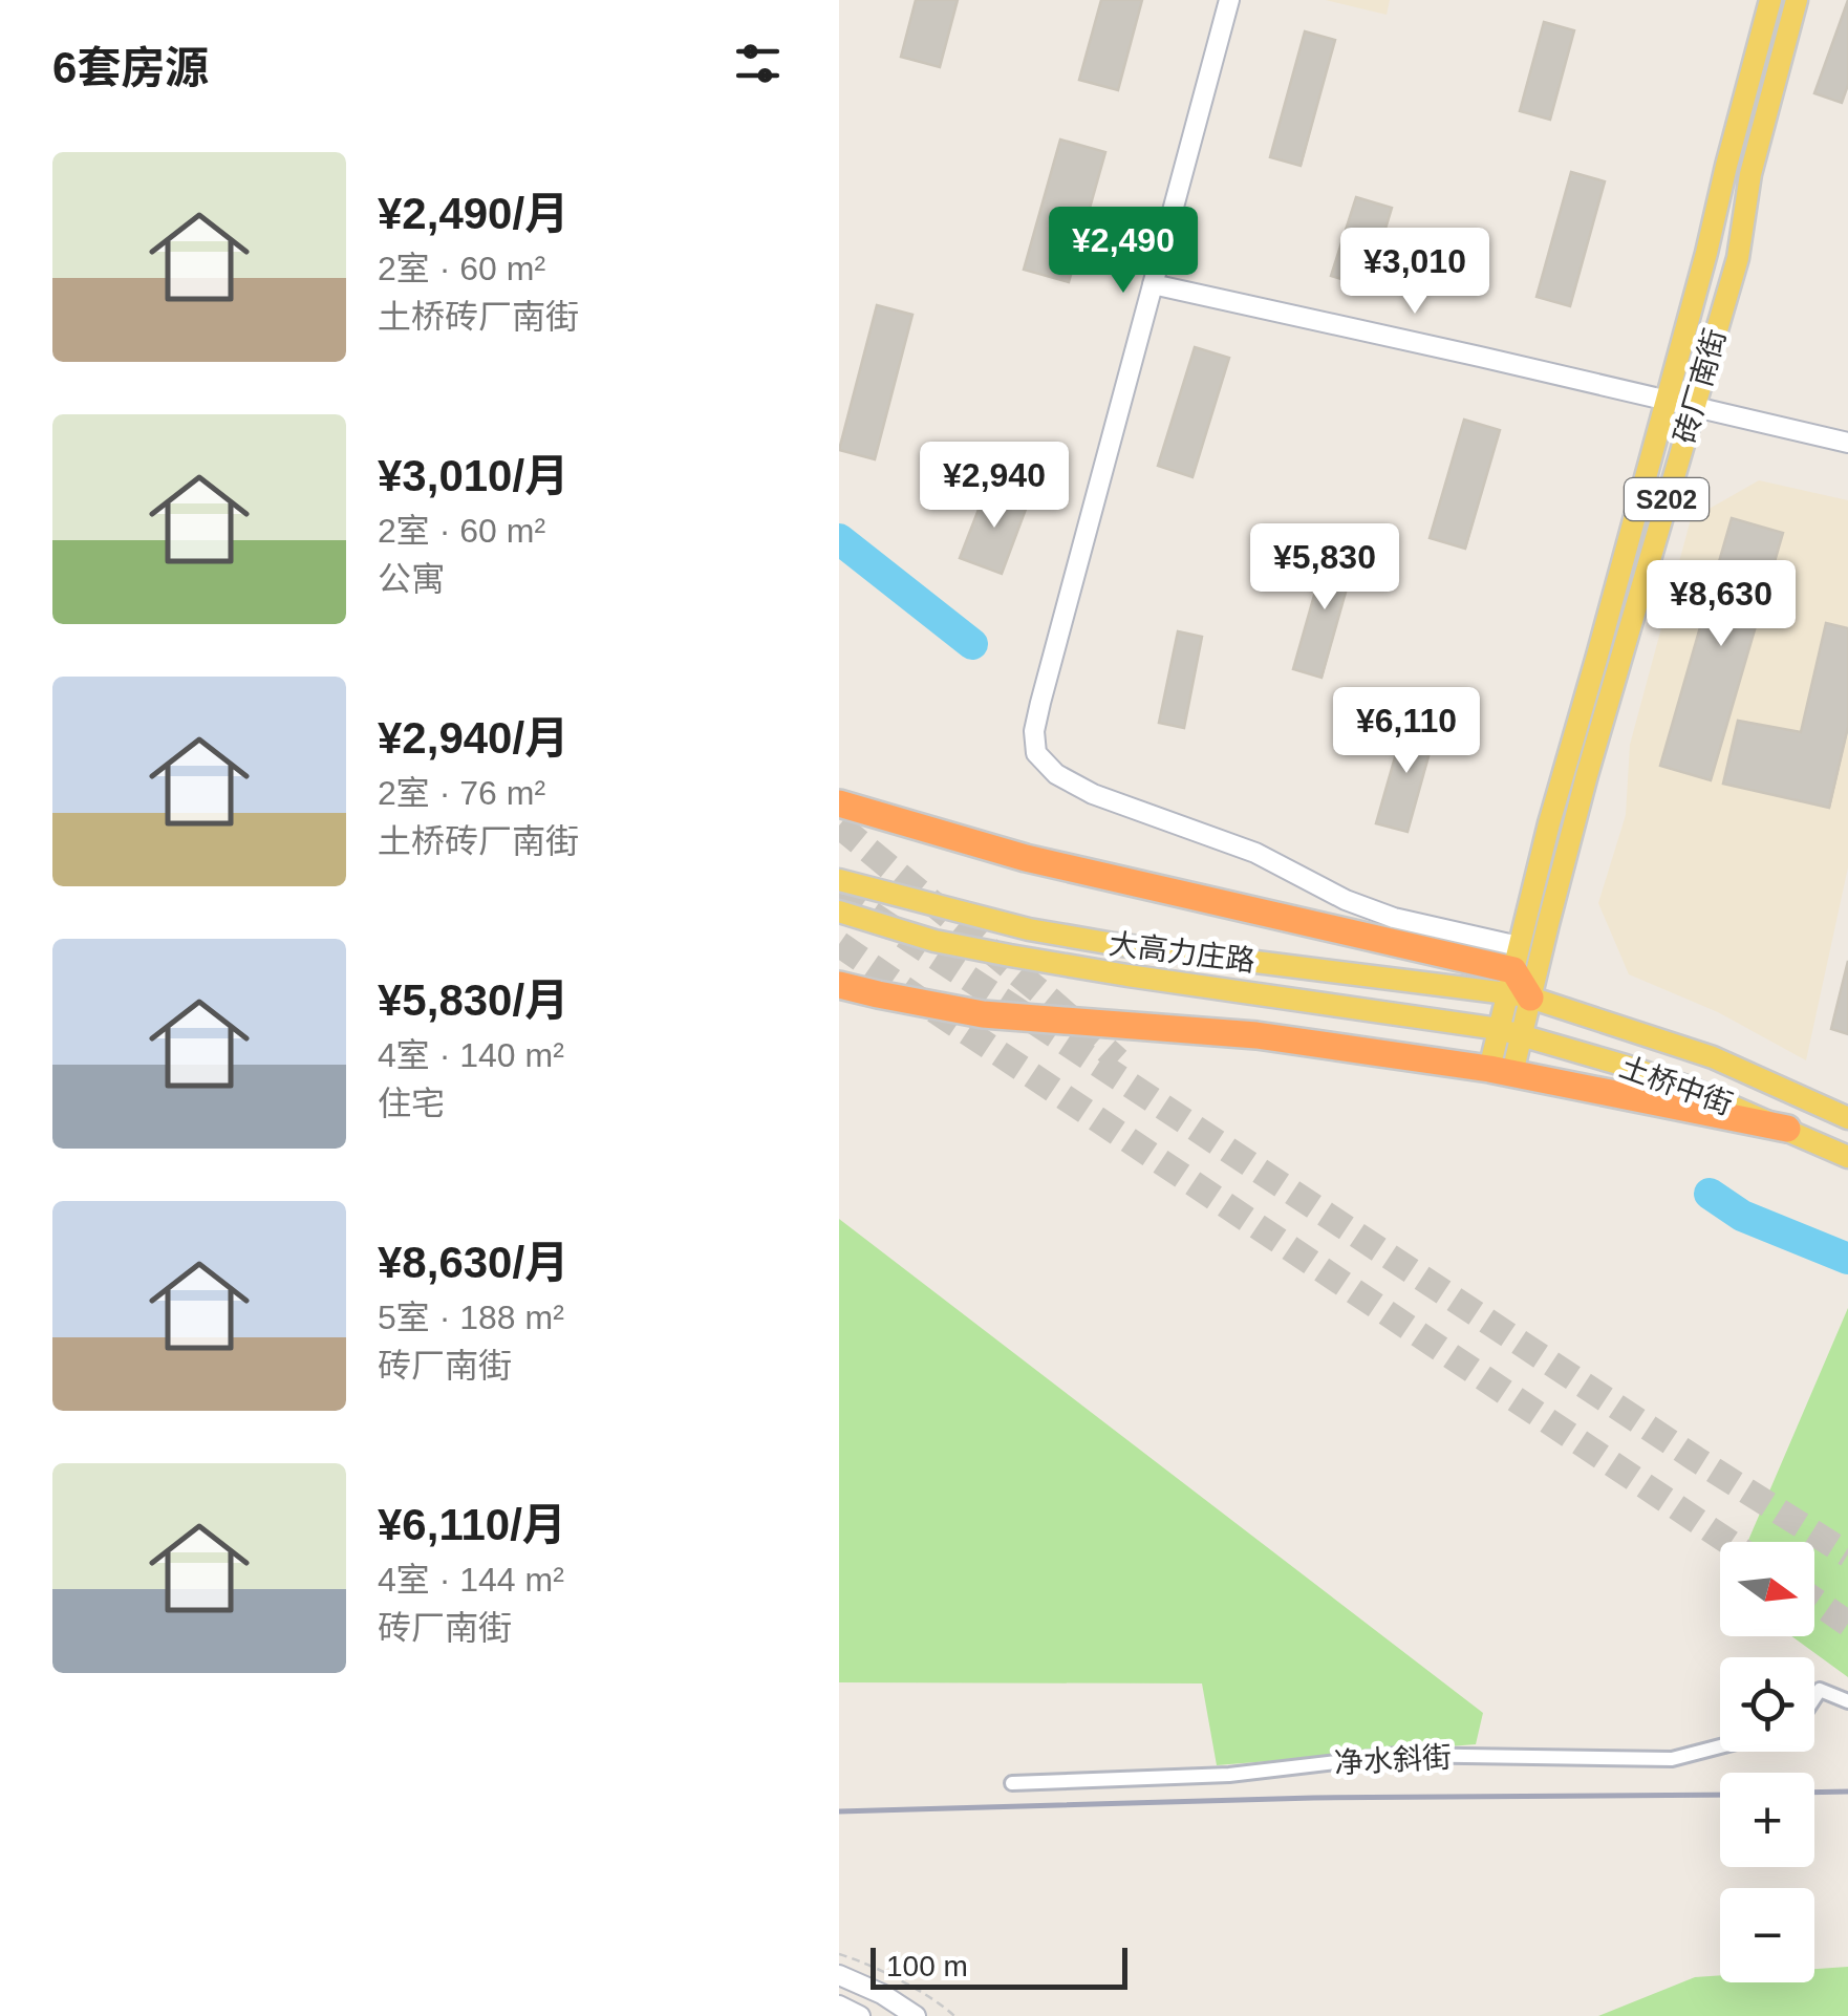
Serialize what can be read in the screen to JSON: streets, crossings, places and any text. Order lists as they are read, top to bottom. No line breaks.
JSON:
{"streets":{"main road":["砖厂南街","S202","大高力庄路","土桥中街"],"street":["净水斜街"]},"crossings":[["砖厂南街","大高力庄路"],["砖厂南街","土桥中街"],["大高力庄路","土桥中街"]],"scale_bar":"100 m","north":"right","page":{"heading":"6套房源","list":[{"name":"¥2,490/月","note":"2室 · 60 m² · 土桥砖厂南街"},{"name":"¥3,010/月","note":"2室 · 60 m² · 公寓"},{"name":"¥2,940/月","note":"2室 · 76 m² · 土桥砖厂南街"},{"name":"¥5,830/月","note":"4室 · 140 m² · 住宅"},{"name":"¥8,630/月","note":"5室 · 188 m² · 砖厂南街"},{"name":"¥6,110/月","note":"4室 · 144 m² · 砖厂南街"}],"price":["¥2,490","¥3,010","¥2,940","¥5,830","¥8,630","¥6,110"],"map_buttons":["+","−"],"scale":"100 m"}}
